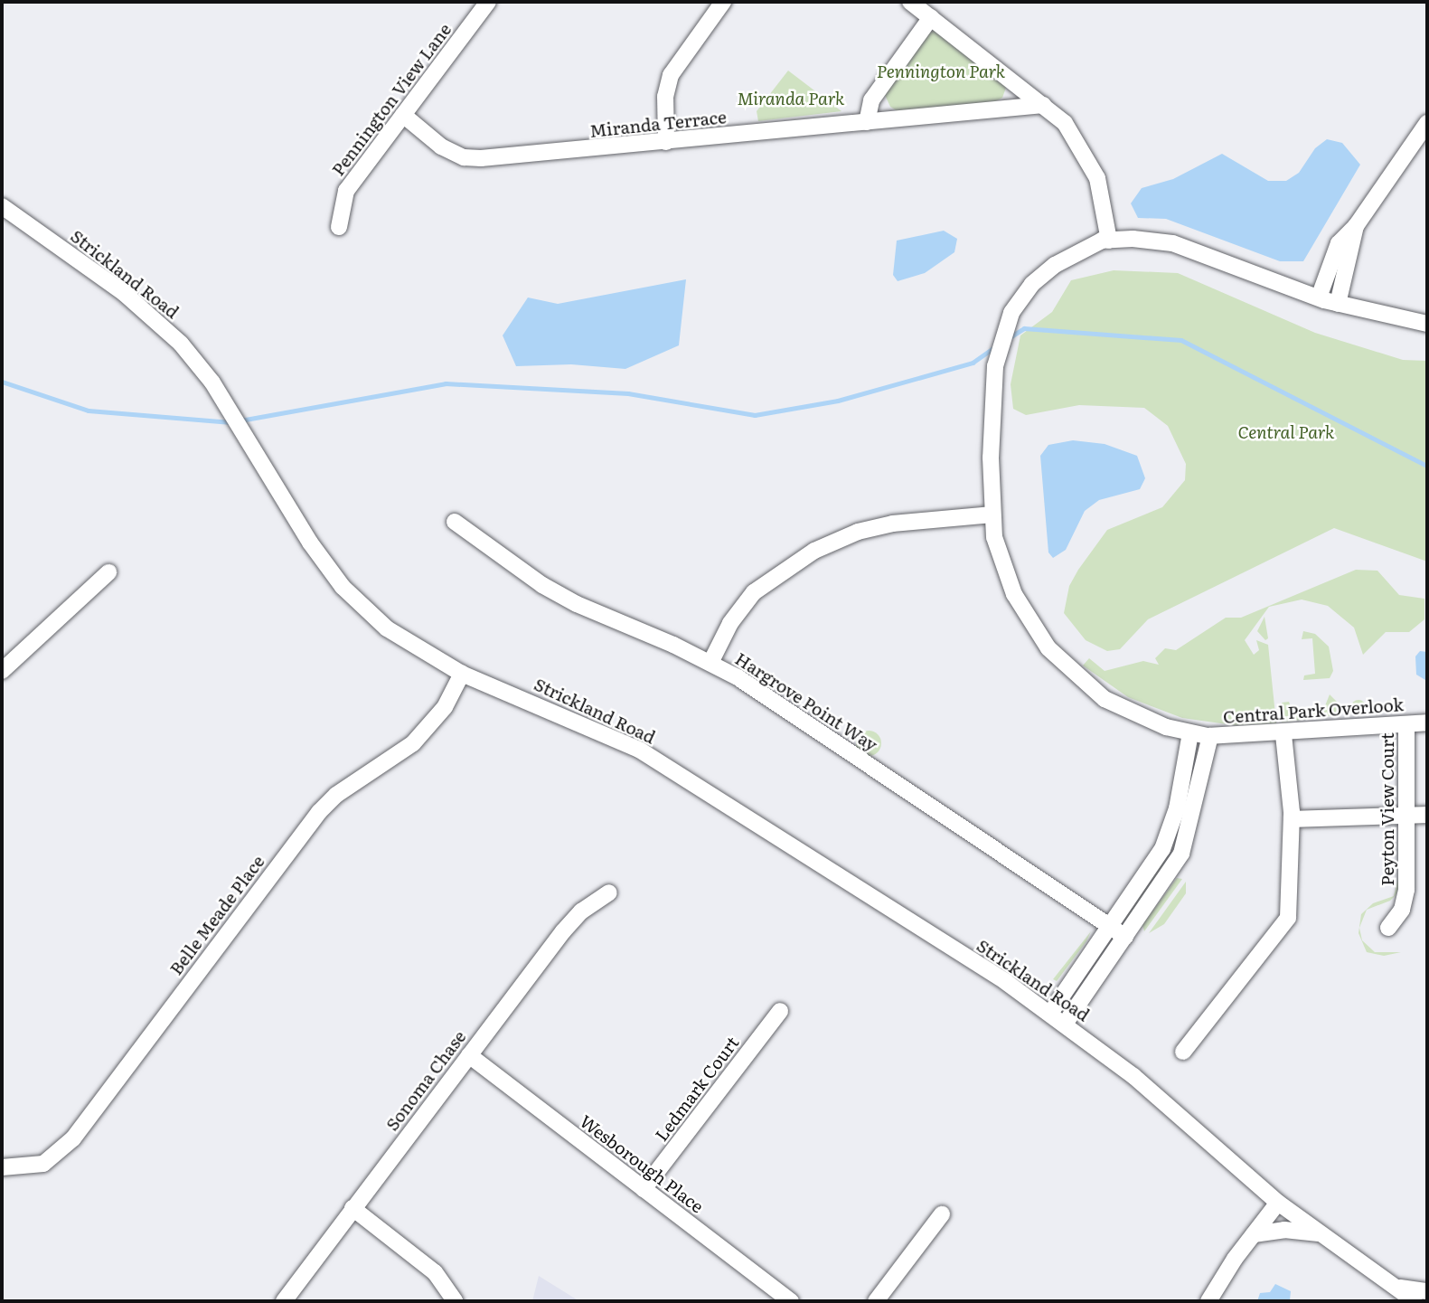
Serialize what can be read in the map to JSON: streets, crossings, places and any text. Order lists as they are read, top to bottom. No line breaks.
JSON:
{"streets":{"street":["Pennington View Lane","Miranda Terrace","Strickland Road","Hargrove Point Way","Central Park Overlook","Peyton View Court","Belle Meade Place","Sonoma Chase","Ledmark Court","Wesborough Place"]},"crossings":[["Pennington View Lane","Miranda Terrace"],["Strickland Road","Belle Meade Place"],["Central Park Overlook","Peyton View Court"],["Sonoma Chase","Wesborough Place"],["Ledmark Court","Wesborough Place"]],"parks":["Pennington Park","Miranda Park","Central Park"]}
